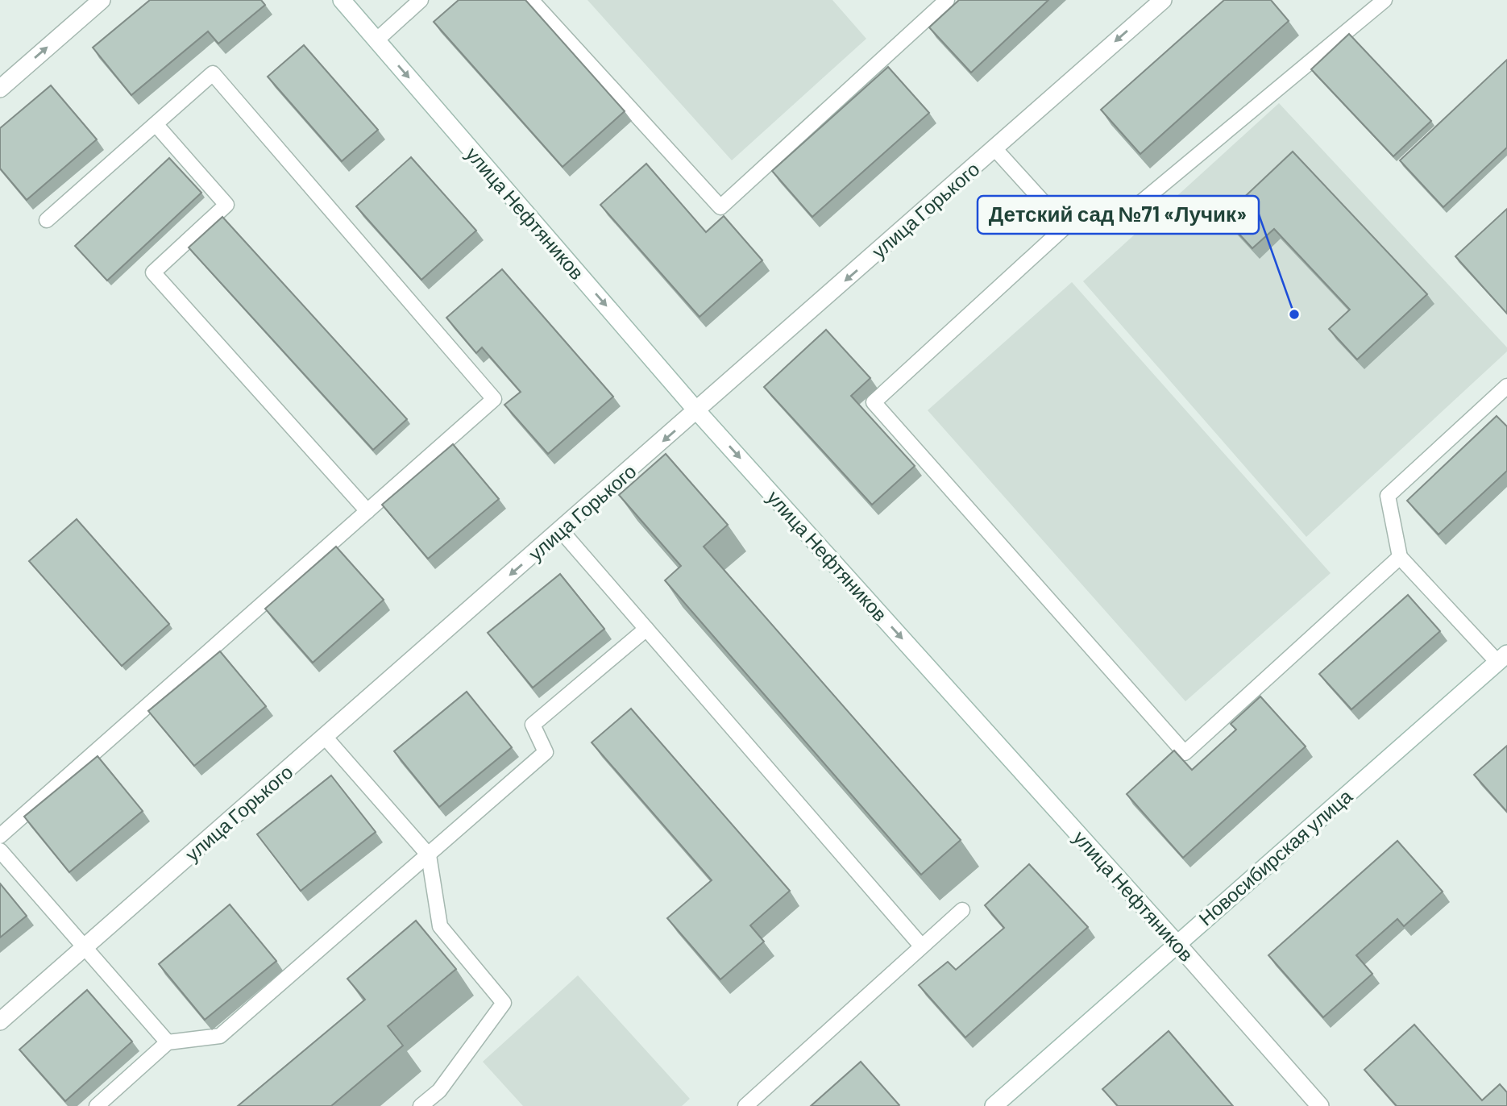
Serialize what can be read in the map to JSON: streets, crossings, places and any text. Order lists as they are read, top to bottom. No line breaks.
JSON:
{"streets":{"main road":["улица Горького","улица Нефтяников","Новосибирская улица"]},"crossings":[["улица Горького","улица Нефтяников"],["улица Нефтяников","Новосибирская улица"]],"one_way":["улица Горького","улица Нефтяников"],"places":["Детский сад №71 «Лучик»"]}
